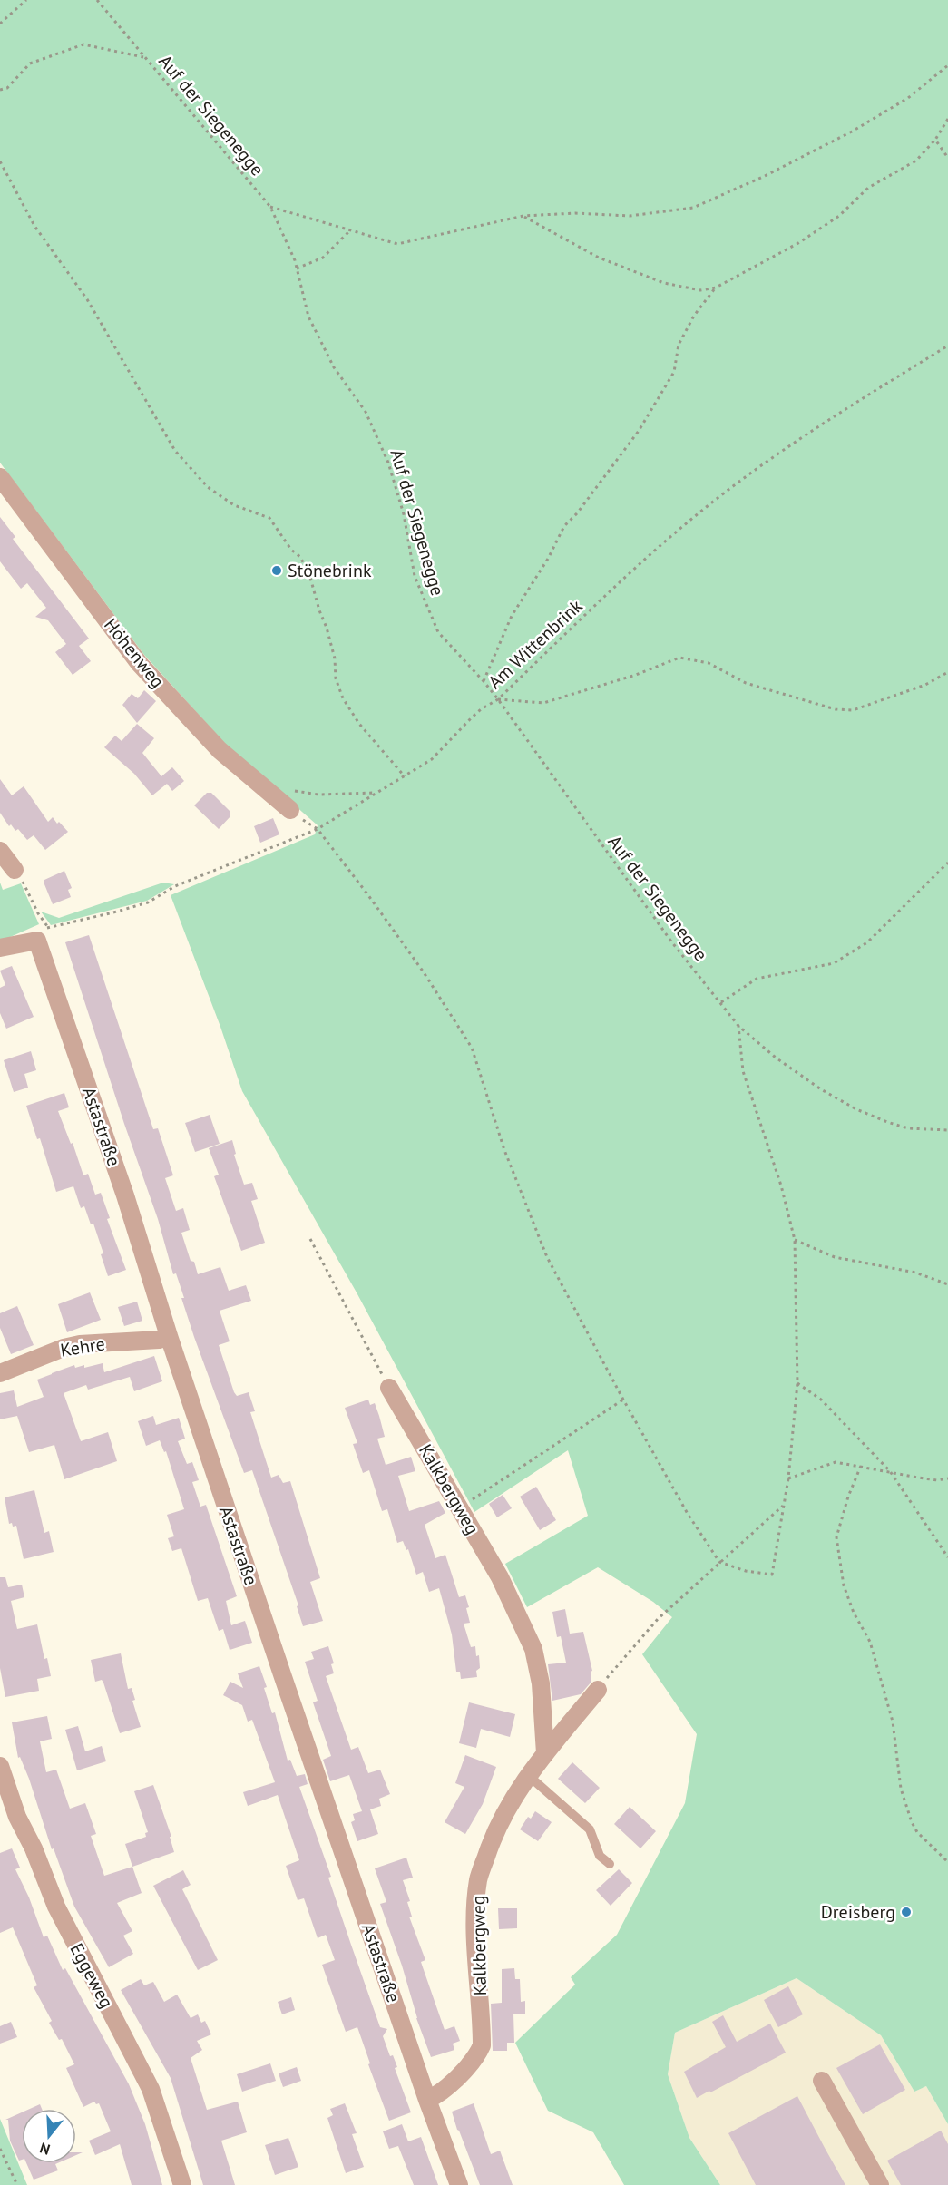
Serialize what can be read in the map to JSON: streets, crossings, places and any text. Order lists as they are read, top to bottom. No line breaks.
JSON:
{"streets":{"street":["Höhenweg","Astastraße","Kehre","Kalkbergweg","Eggeweg"],"path":["Auf der Siegenegge","Am Wittenbrink"]},"crossings":[["Auf der Siegenegge","Am Wittenbrink"],["Astastraße","Kehre"],["Astastraße","Kalkbergweg"]],"places":["Stönebrink","Dreisberg"],"north":"bottom"}
